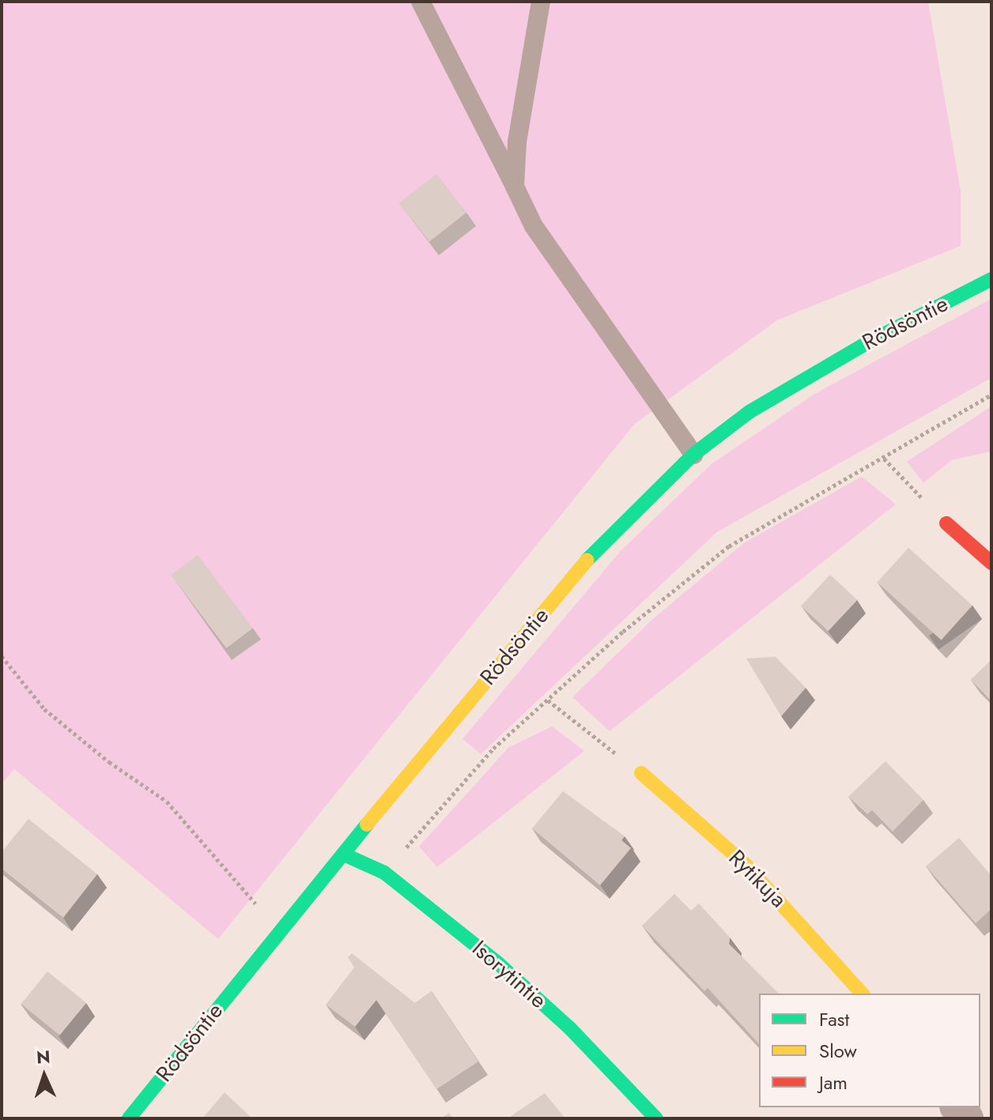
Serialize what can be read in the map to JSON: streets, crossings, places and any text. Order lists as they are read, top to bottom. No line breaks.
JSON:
{"streets":{"street":["Rödsöntie","Rytikuja","Isorytintie"]},"crossings":[["Rödsöntie","Isorytintie"]],"legend":["Fast","Slow","Jam"],"north":"top"}
